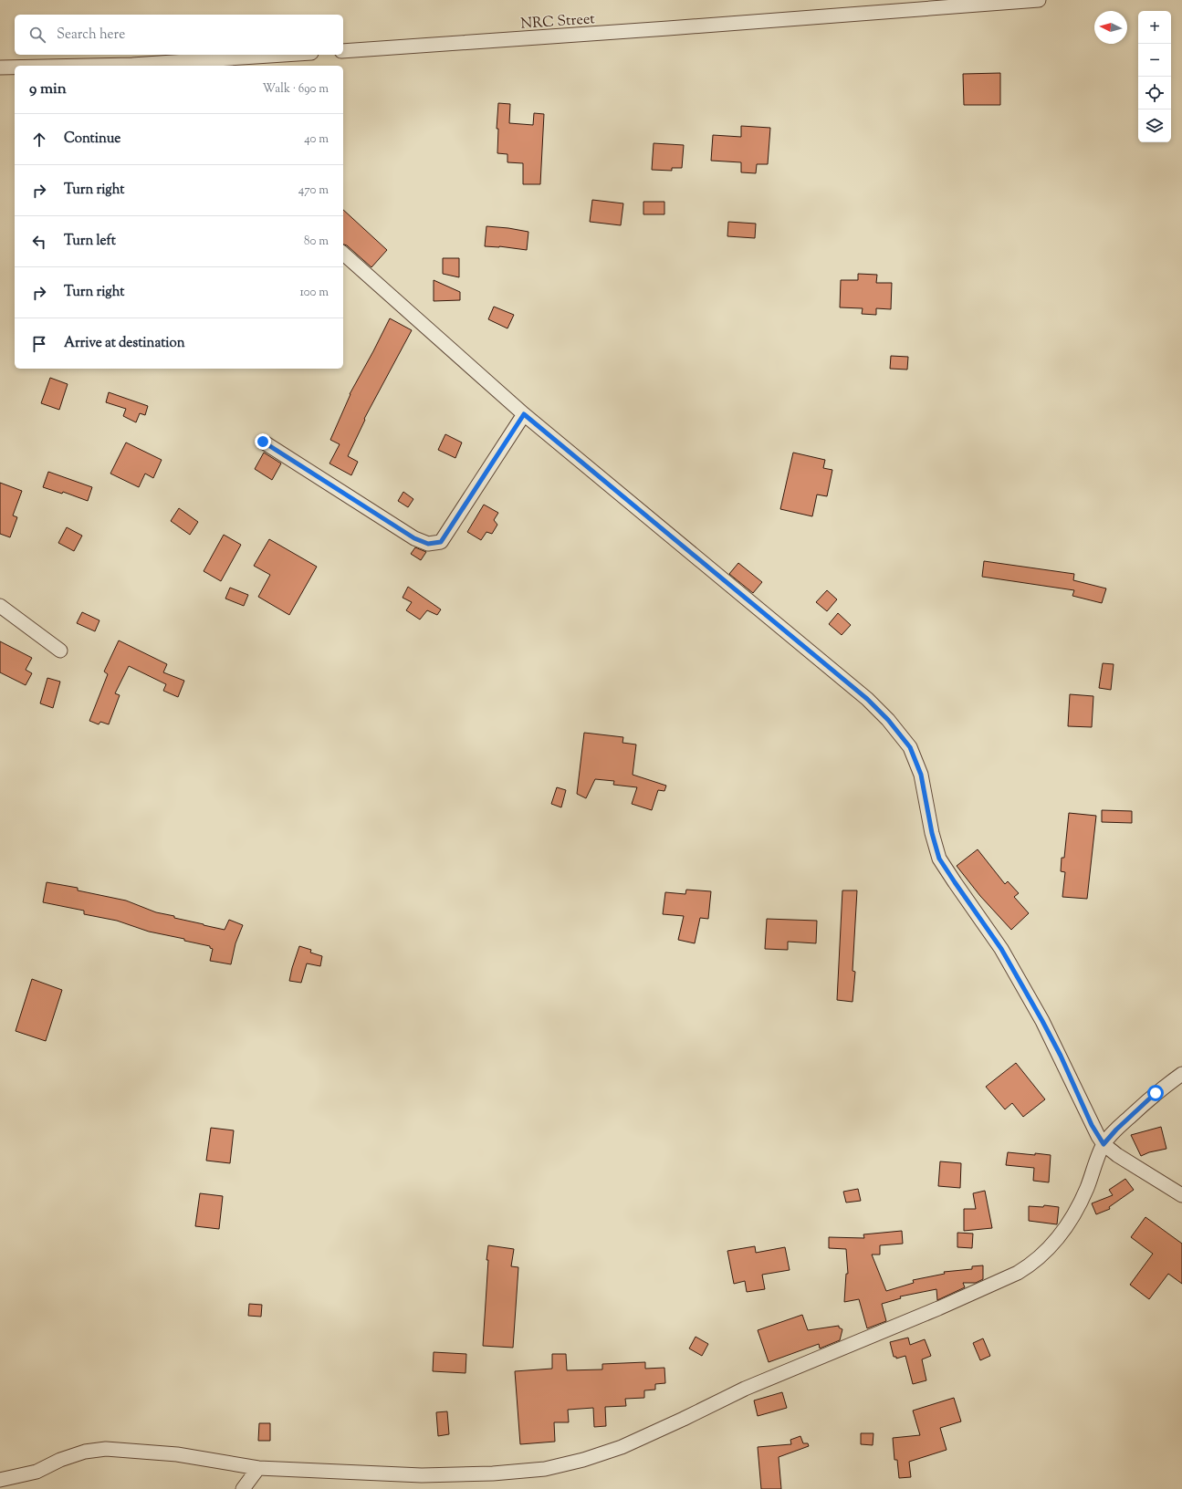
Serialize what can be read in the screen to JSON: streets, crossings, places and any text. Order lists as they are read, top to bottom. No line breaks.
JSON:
{"streets":{"street":["NRC Street"]},"north":"left","page":{"map_buttons":["+","−"],"search":"Search here","heading":["9 min","Walk · 690 m"],"list":[["Continue","40 m"],["Turn right","470 m"],["Turn left","80 m"],["Turn right","100 m"],"Arrive at destination"]}}
